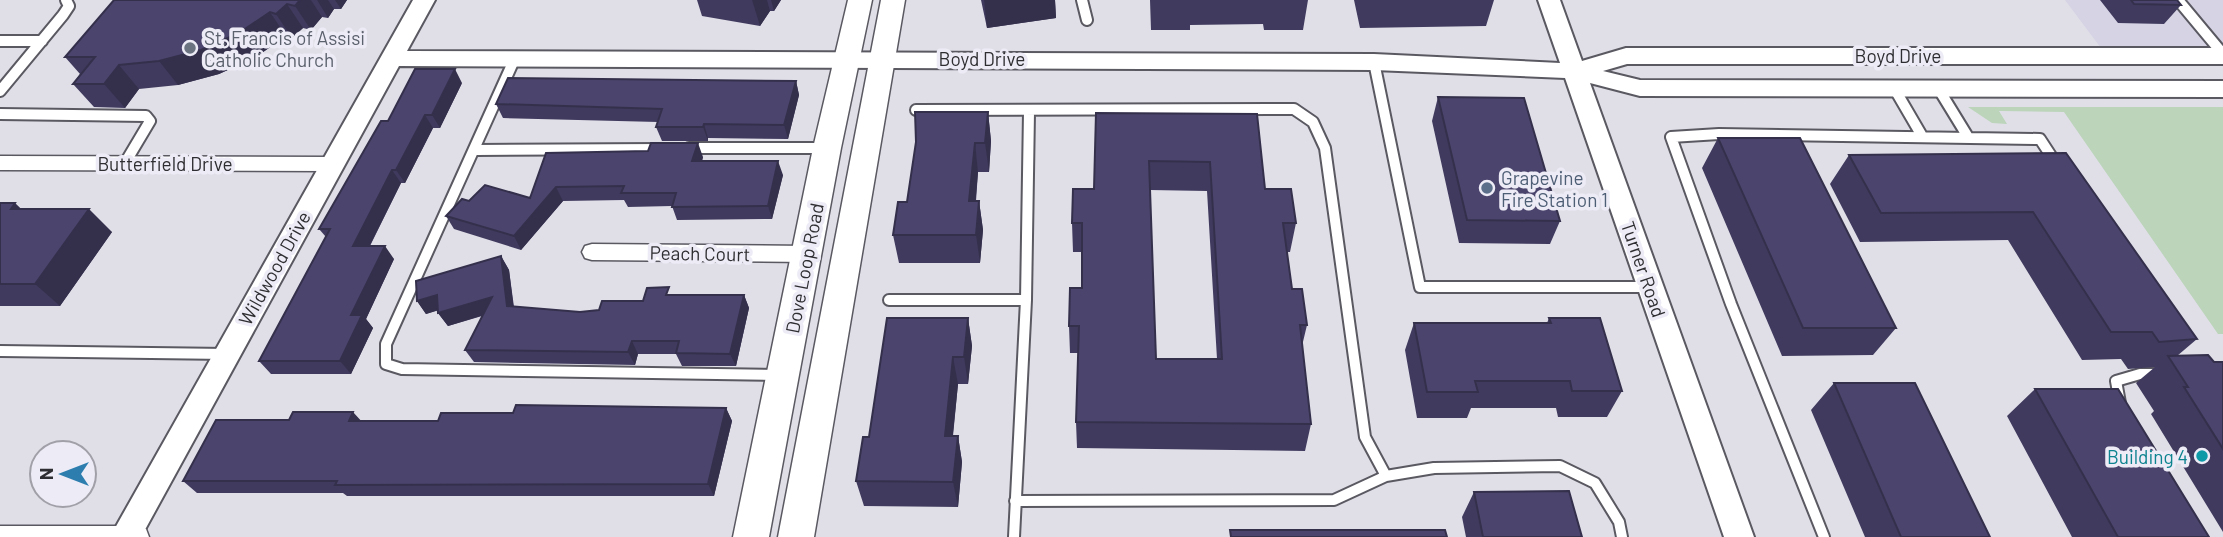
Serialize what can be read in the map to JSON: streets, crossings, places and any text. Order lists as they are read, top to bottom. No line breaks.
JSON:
{"streets":{"main road":["Dove Loop Road"],"street":["Boyd Drive","Butterfield Drive","Peach Court","Wildwood Drive","Turner Road"]},"crossings":[["Boyd Drive","Wildwood Drive"],["Boyd Drive","Dove Loop Road"],["Boyd Drive","Turner Road"],["Butterfield Drive","Wildwood Drive"],["Peach Court","Dove Loop Road"]],"places":["St. Francis of Assisi Catholic Church","Grapevine Fire Station 1","Building 4"],"north":"left"}
